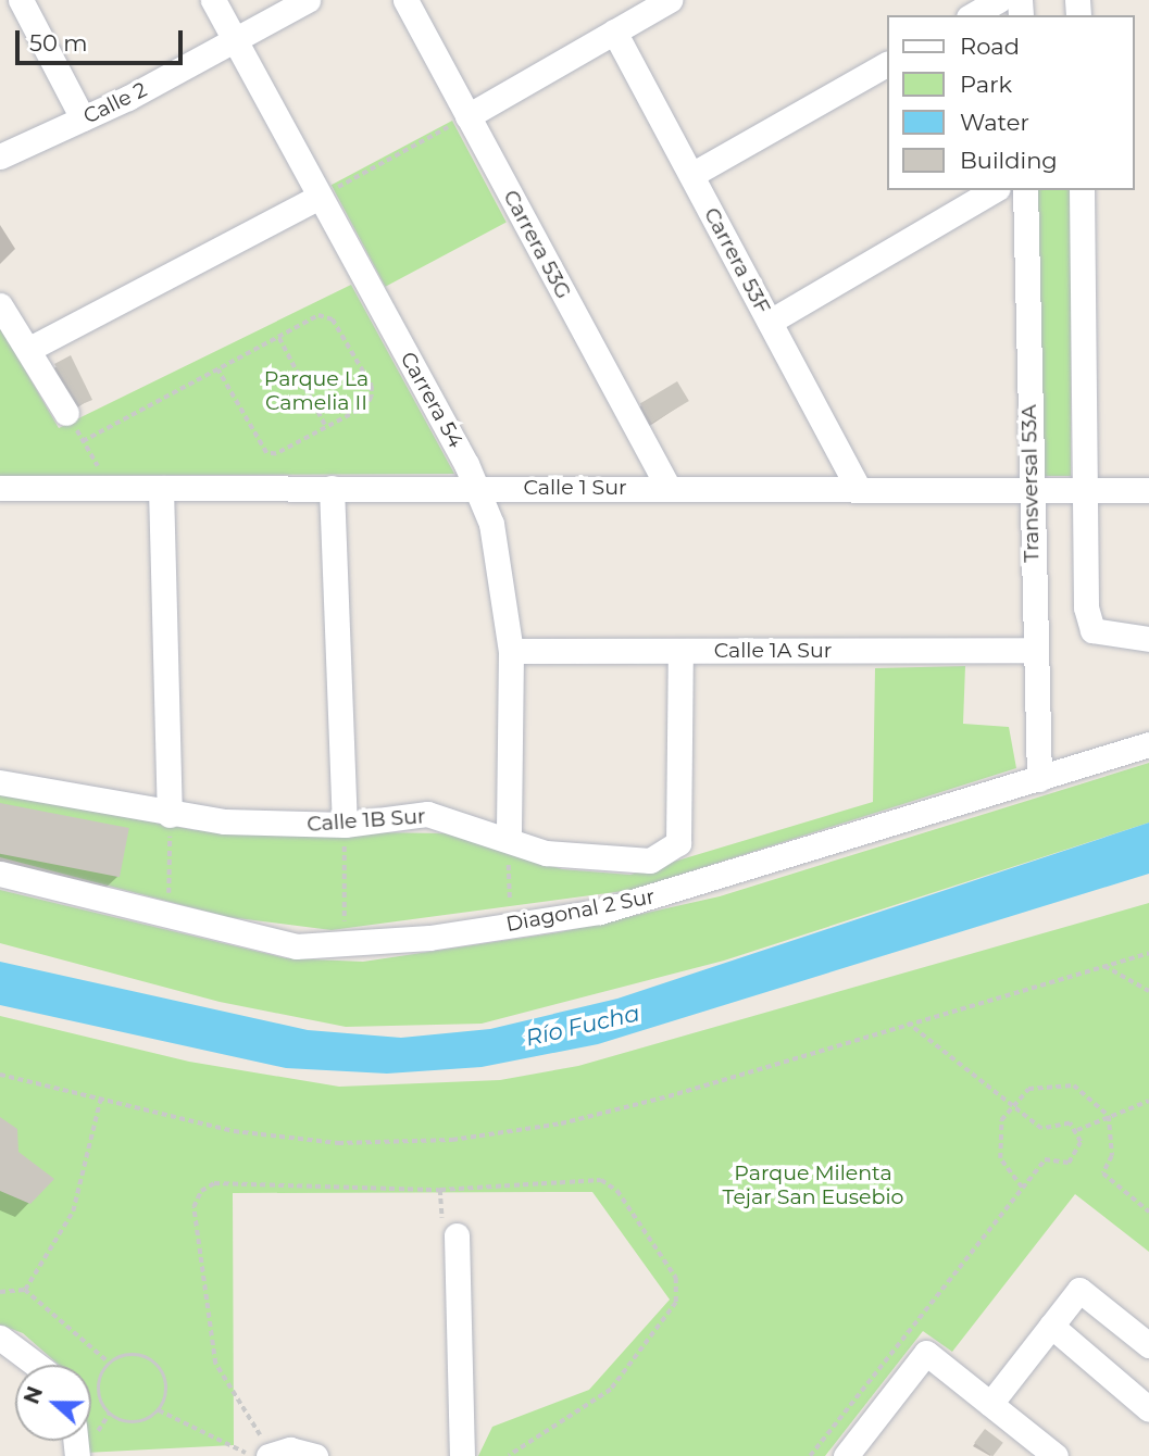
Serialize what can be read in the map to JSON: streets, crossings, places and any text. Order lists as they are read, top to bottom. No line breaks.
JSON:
{"streets":{"street":["Calle 2","Carrera 53G","Carrera 53F","Carrera 54","Transversal 53A","Calle 1 Sur","Calle 1A Sur","Calle 1B Sur","Diagonal 2 Sur"]},"crossings":[["Calle 2","Carrera 54"],["Carrera 53G","Calle 1 Sur"],["Carrera 53F","Calle 1 Sur"],["Carrera 54","Calle 1 Sur"],["Carrera 54","Calle 1A Sur"],["Carrera 54","Calle 1B Sur"],["Transversal 53A","Calle 1 Sur"],["Transversal 53A","Calle 1A Sur"],["Transversal 53A","Diagonal 2 Sur"],["Calle 1A Sur","Calle 1B Sur"]],"water":["Río Fucha"],"parks":["Parque La Camelia II","Parque Milenta Tejar San Eusebio"],"legend":["Road","Park","Water","Building"],"scale_bar":"50 m","north":"left"}
